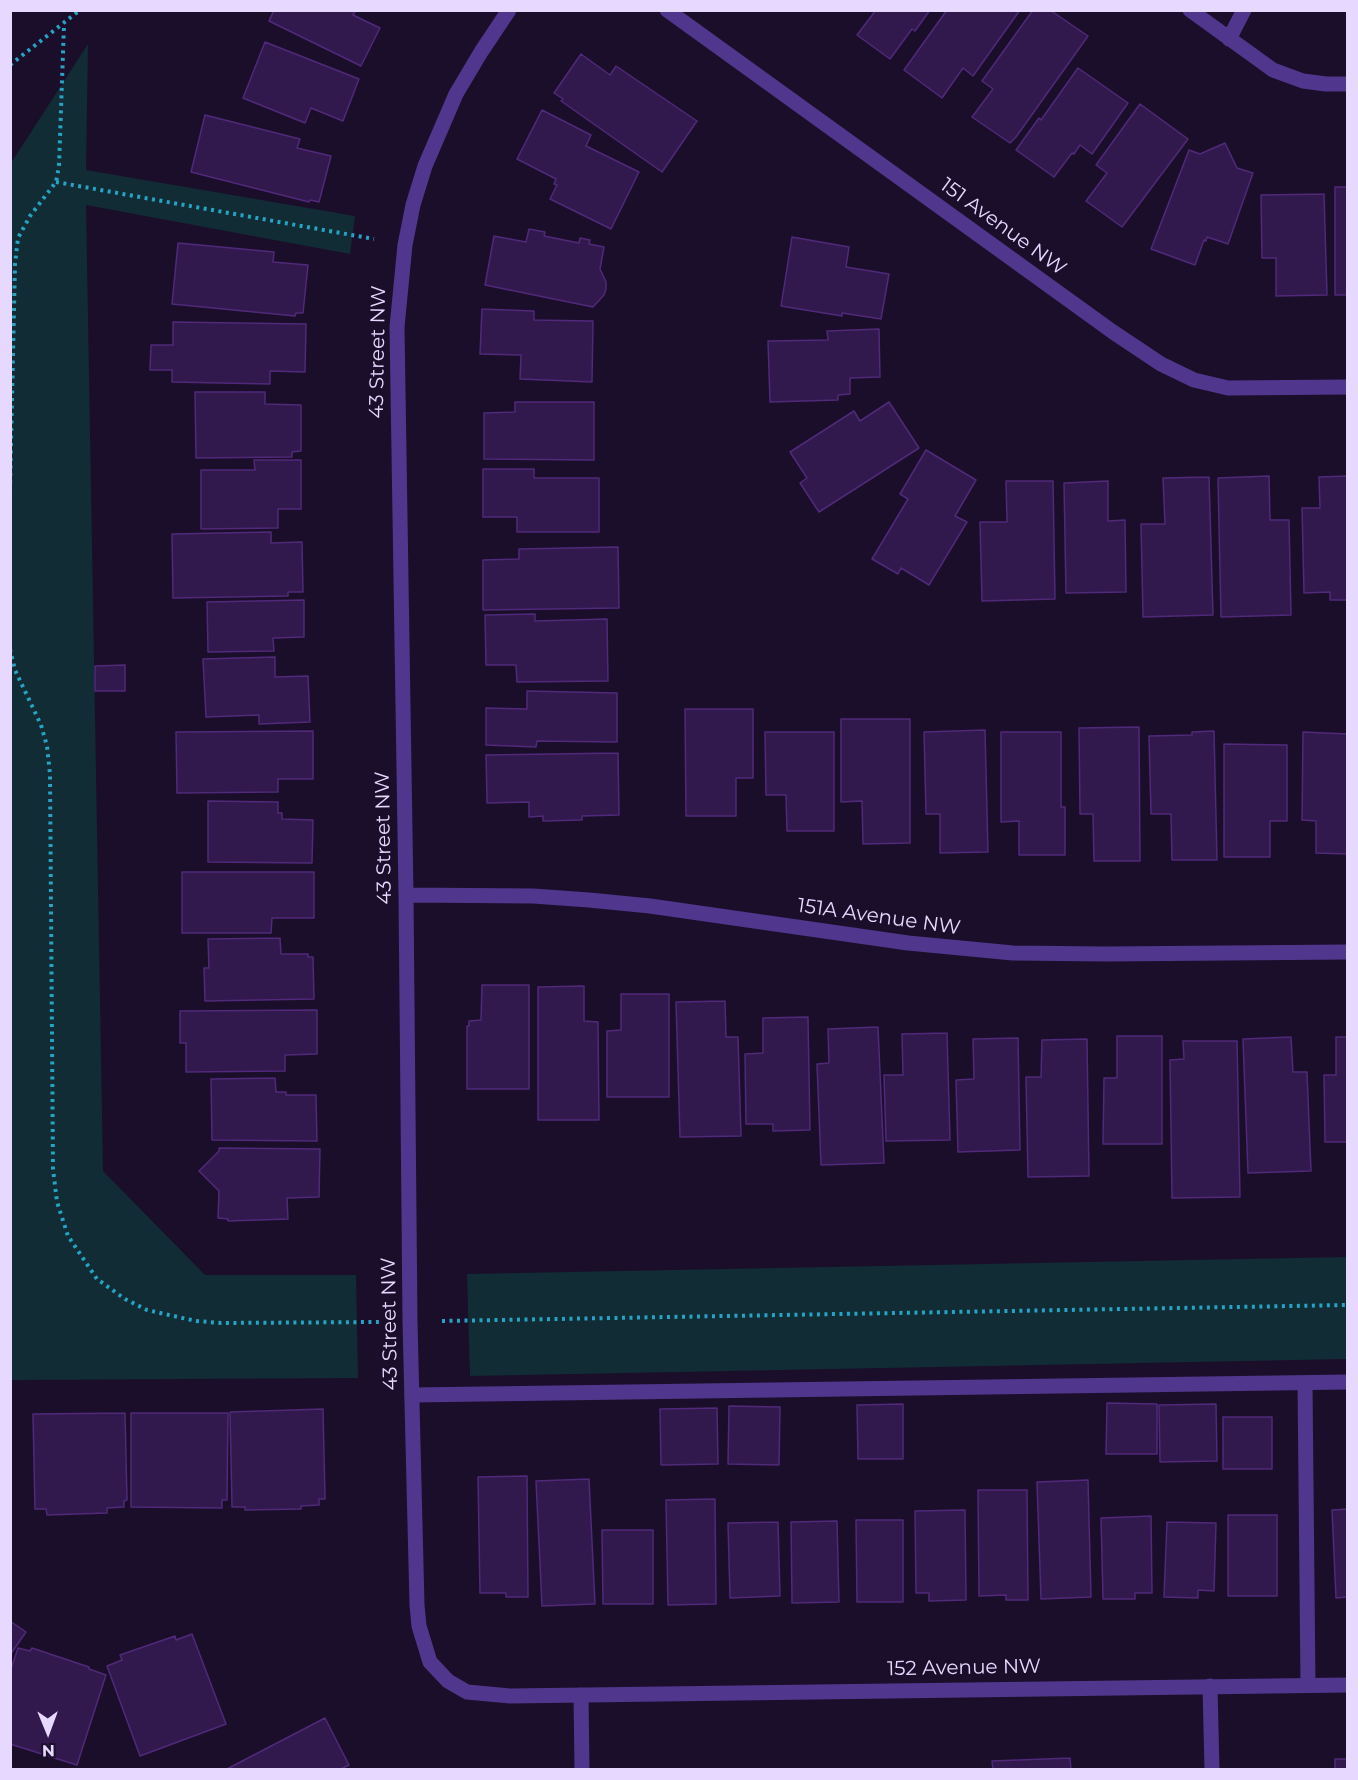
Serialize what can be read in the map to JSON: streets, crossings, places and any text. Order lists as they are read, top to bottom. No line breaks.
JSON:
{"streets":{"street":["151 Avenue NW","43 Street NW","151A Avenue NW","152 Avenue NW"]},"crossings":[["43 Street NW","151A Avenue NW"],["43 Street NW","152 Avenue NW"]],"north":"bottom"}
